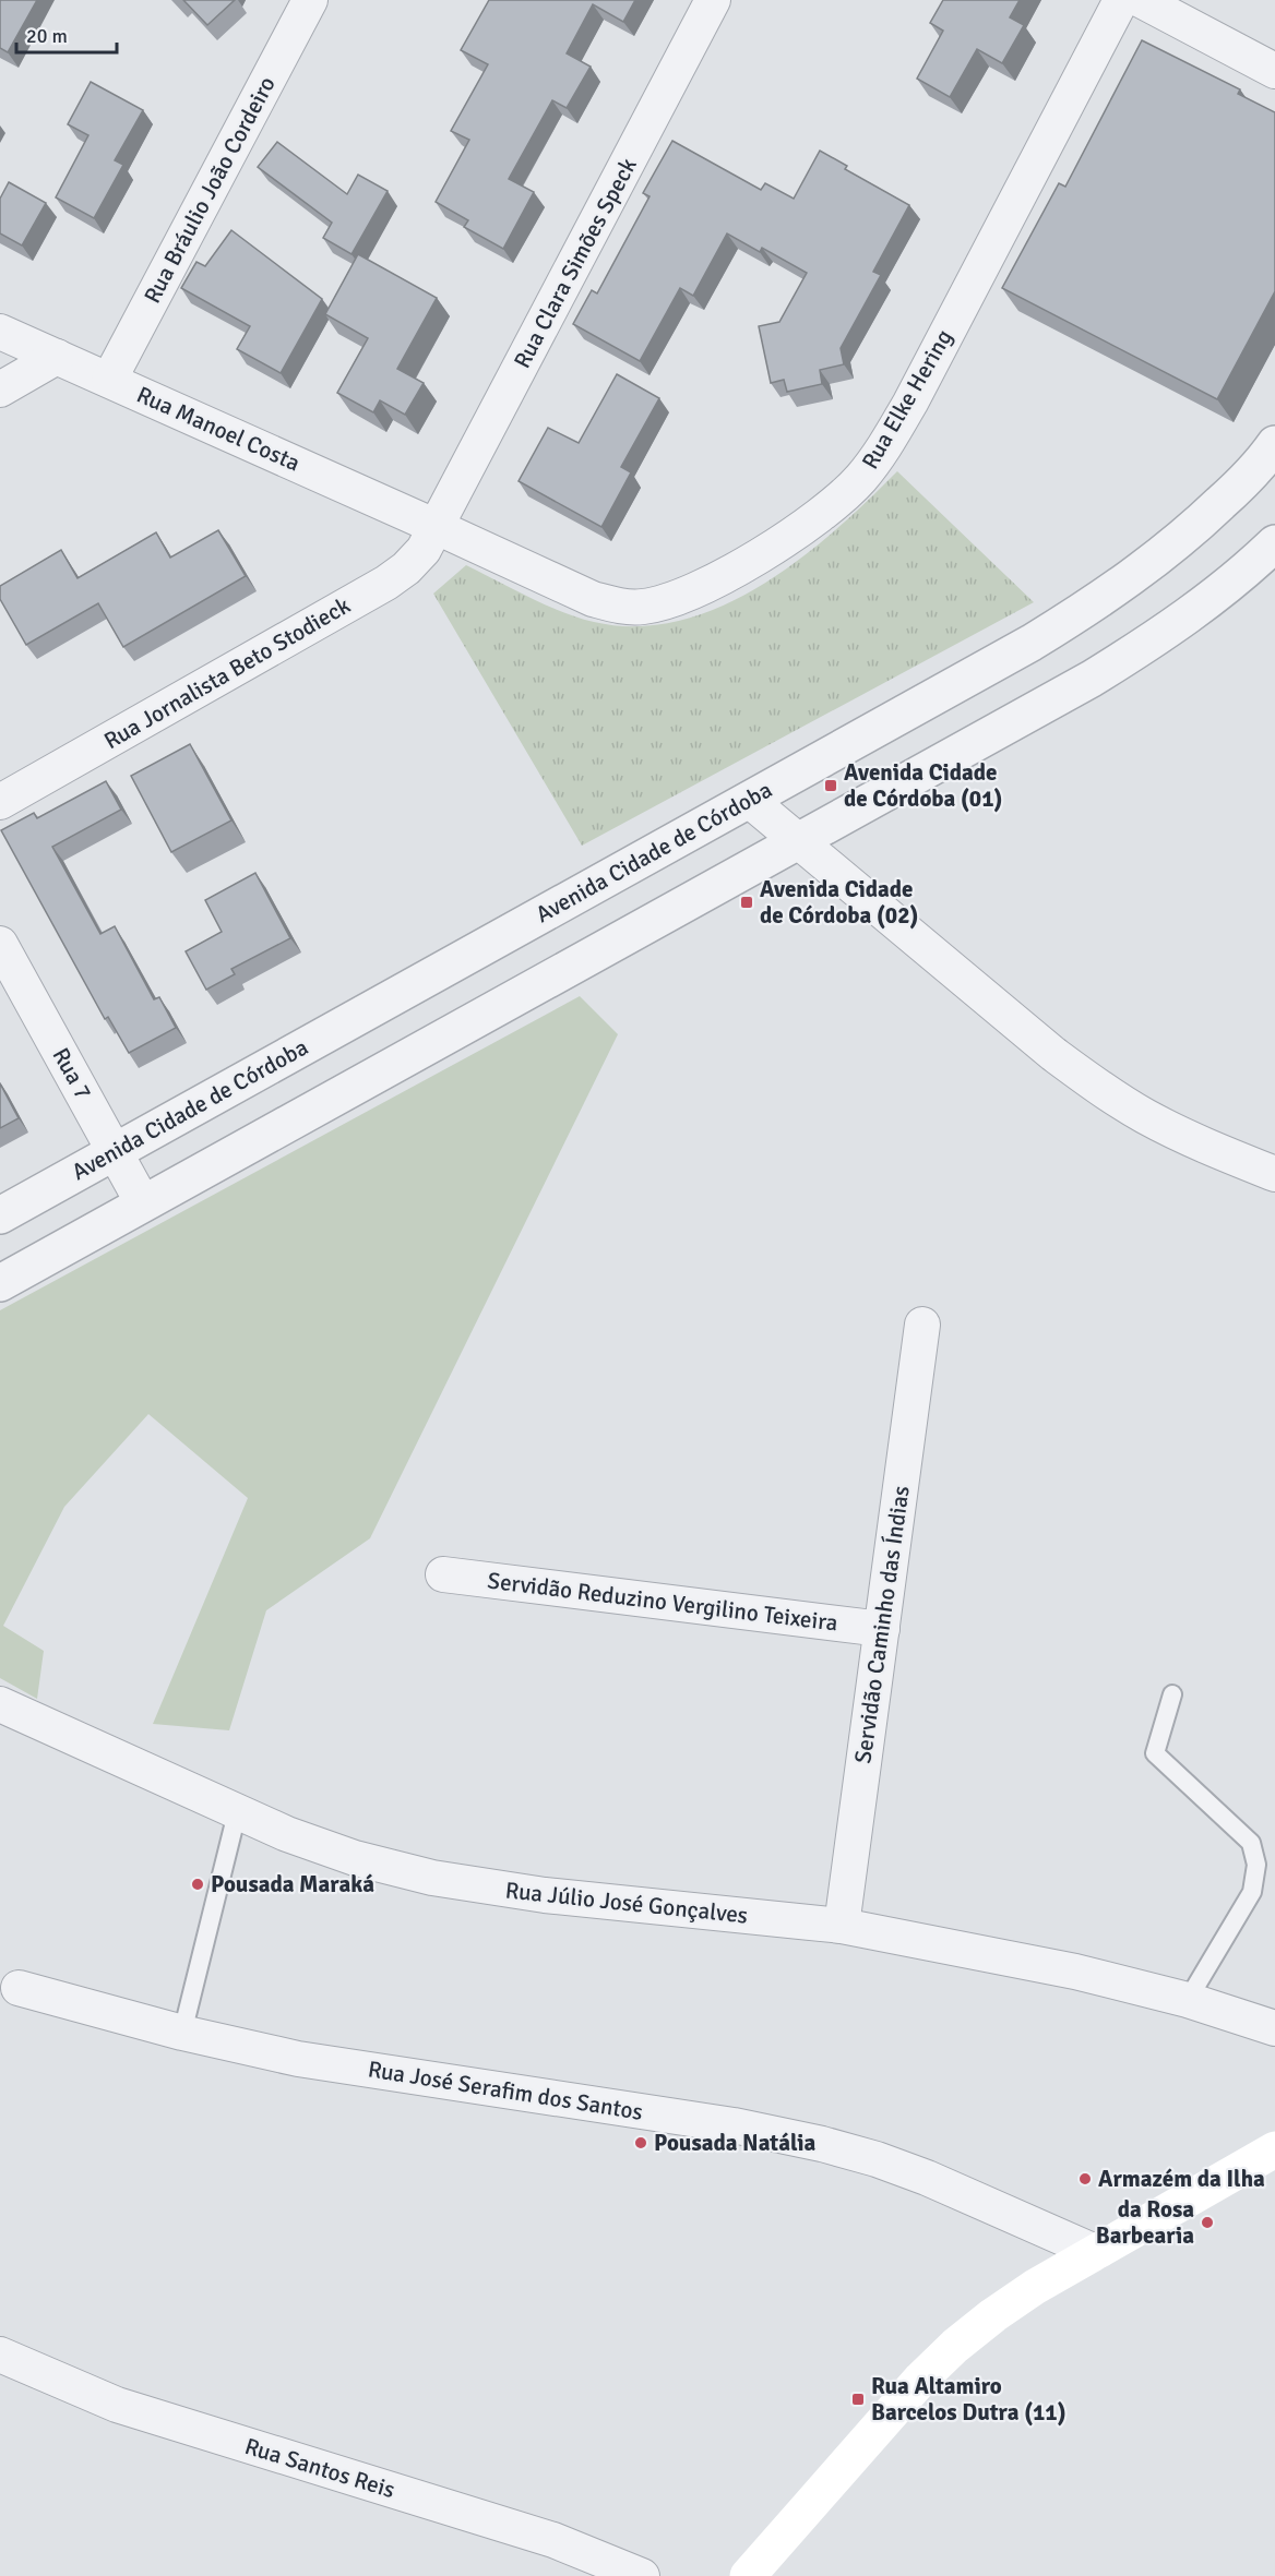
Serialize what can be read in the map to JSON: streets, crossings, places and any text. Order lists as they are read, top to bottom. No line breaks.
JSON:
{"streets":{"street":["Rua Bráulio João Cordeiro","Rua Clara Simões Speck","Rua Elke Hering","Rua Manoel Costa","Rua Jornalista Beto Stodieck","Avenida Cidade de Córdoba","Rua 7","Servidão Reduzino Vergilino Teixeira","Servidão Caminho das Índias","Rua Júlio José Gonçalves","Rua José Serafim dos Santos","Rua Santos Reis"]},"crossings":[["Rua Bráulio João Cordeiro","Rua Manoel Costa"],["Rua Clara Simões Speck","Rua Elke Hering"],["Rua Clara Simões Speck","Rua Manoel Costa"],["Rua Clara Simões Speck","Rua Jornalista Beto Stodieck"],["Rua Elke Hering","Rua Manoel Costa"],["Rua Elke Hering","Rua Jornalista Beto Stodieck"],["Rua Manoel Costa","Rua Jornalista Beto Stodieck"],["Avenida Cidade de Córdoba","Rua 7"],["Servidão Reduzino Vergilino Teixeira","Servidão Caminho das Índias"],["Servidão Caminho das Índias","Rua Júlio José Gonçalves"]],"places":{"transit":["Avenida Cidade de Córdoba (01)","Avenida Cidade de Córdoba (02)","Rua Altamiro Barcelos Dutra (11)"],"other":["Pousada Maraká","Pousada Natália","Armazém da Ilha","da Rosa Barbearia"]},"scale_bar":"20 m"}
